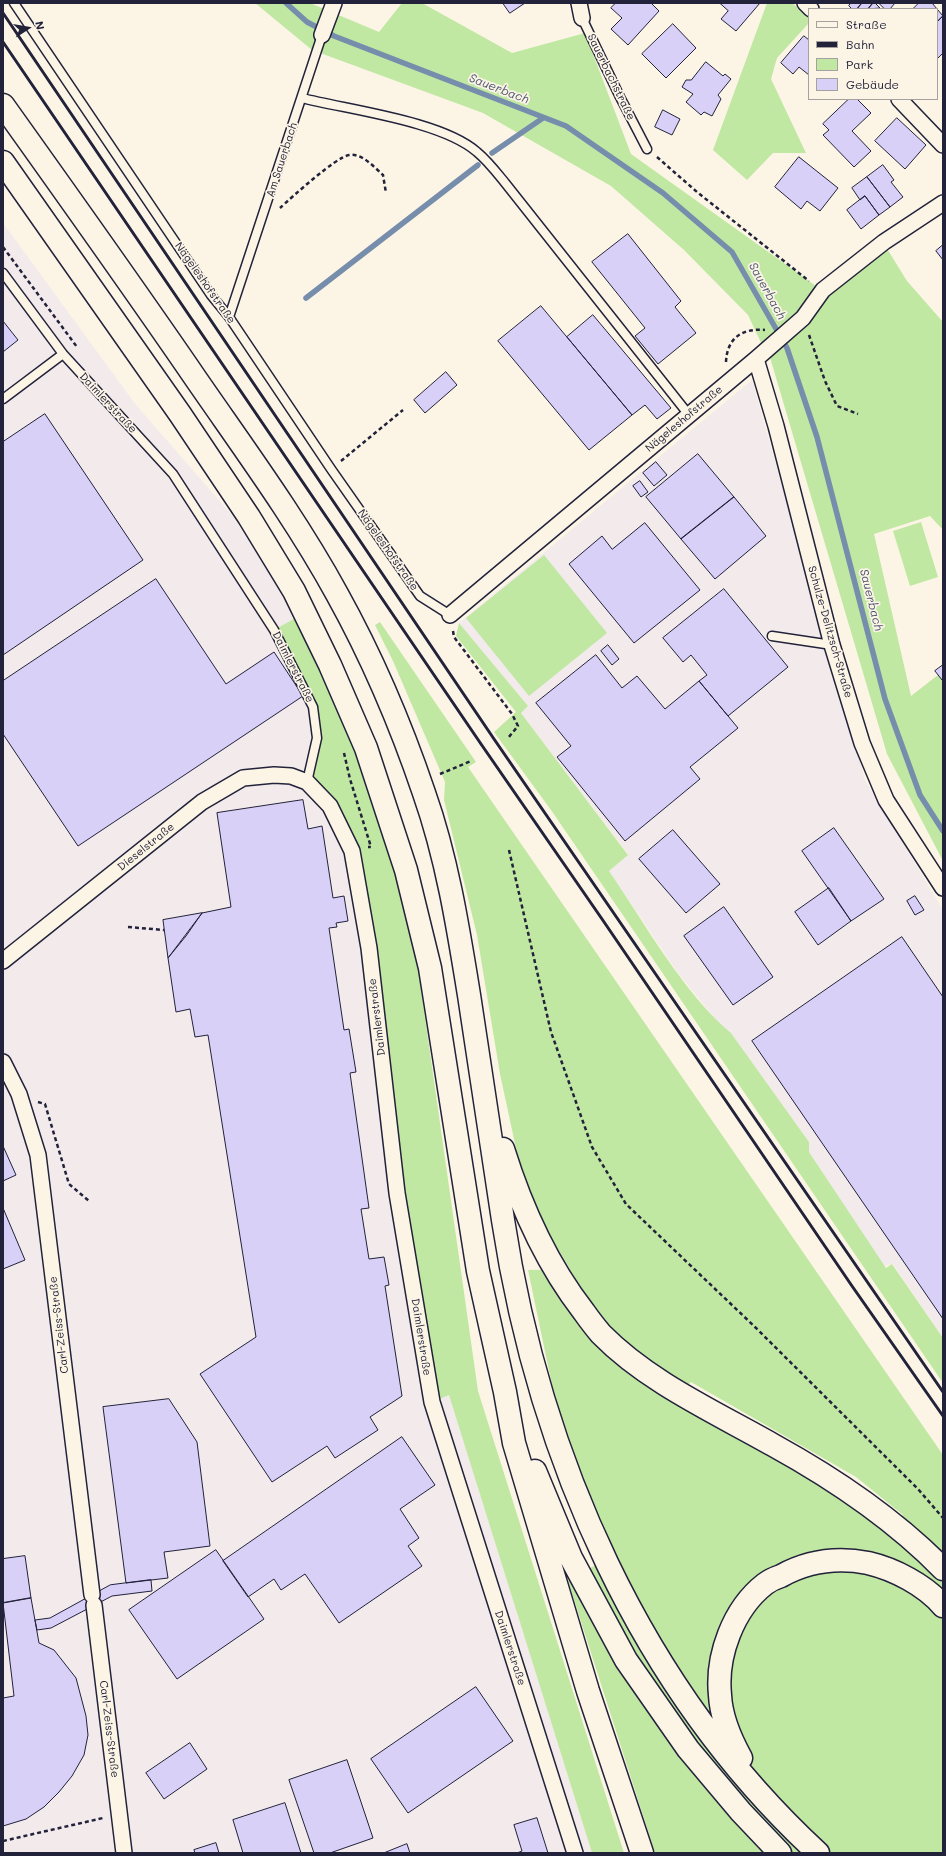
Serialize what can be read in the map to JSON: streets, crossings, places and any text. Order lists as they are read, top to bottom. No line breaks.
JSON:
{"streets":{"street":["Sauerbachstraße","Am Sauerbach","Nägeleshofstraße","Daimlerstraße","Schulze-Delitzsch-Straße","Dieselstraße","Carl-Zeiss-Straße"]},"crossings":[["Am Sauerbach","Nägeleshofstraße"],["Nägeleshofstraße","Schulze-Delitzsch-Straße"],["Daimlerstraße","Dieselstraße"]],"water":["Sauerbach"],"legend":["Straße","Bahn","Park","Gebäude"],"north":"right"}
